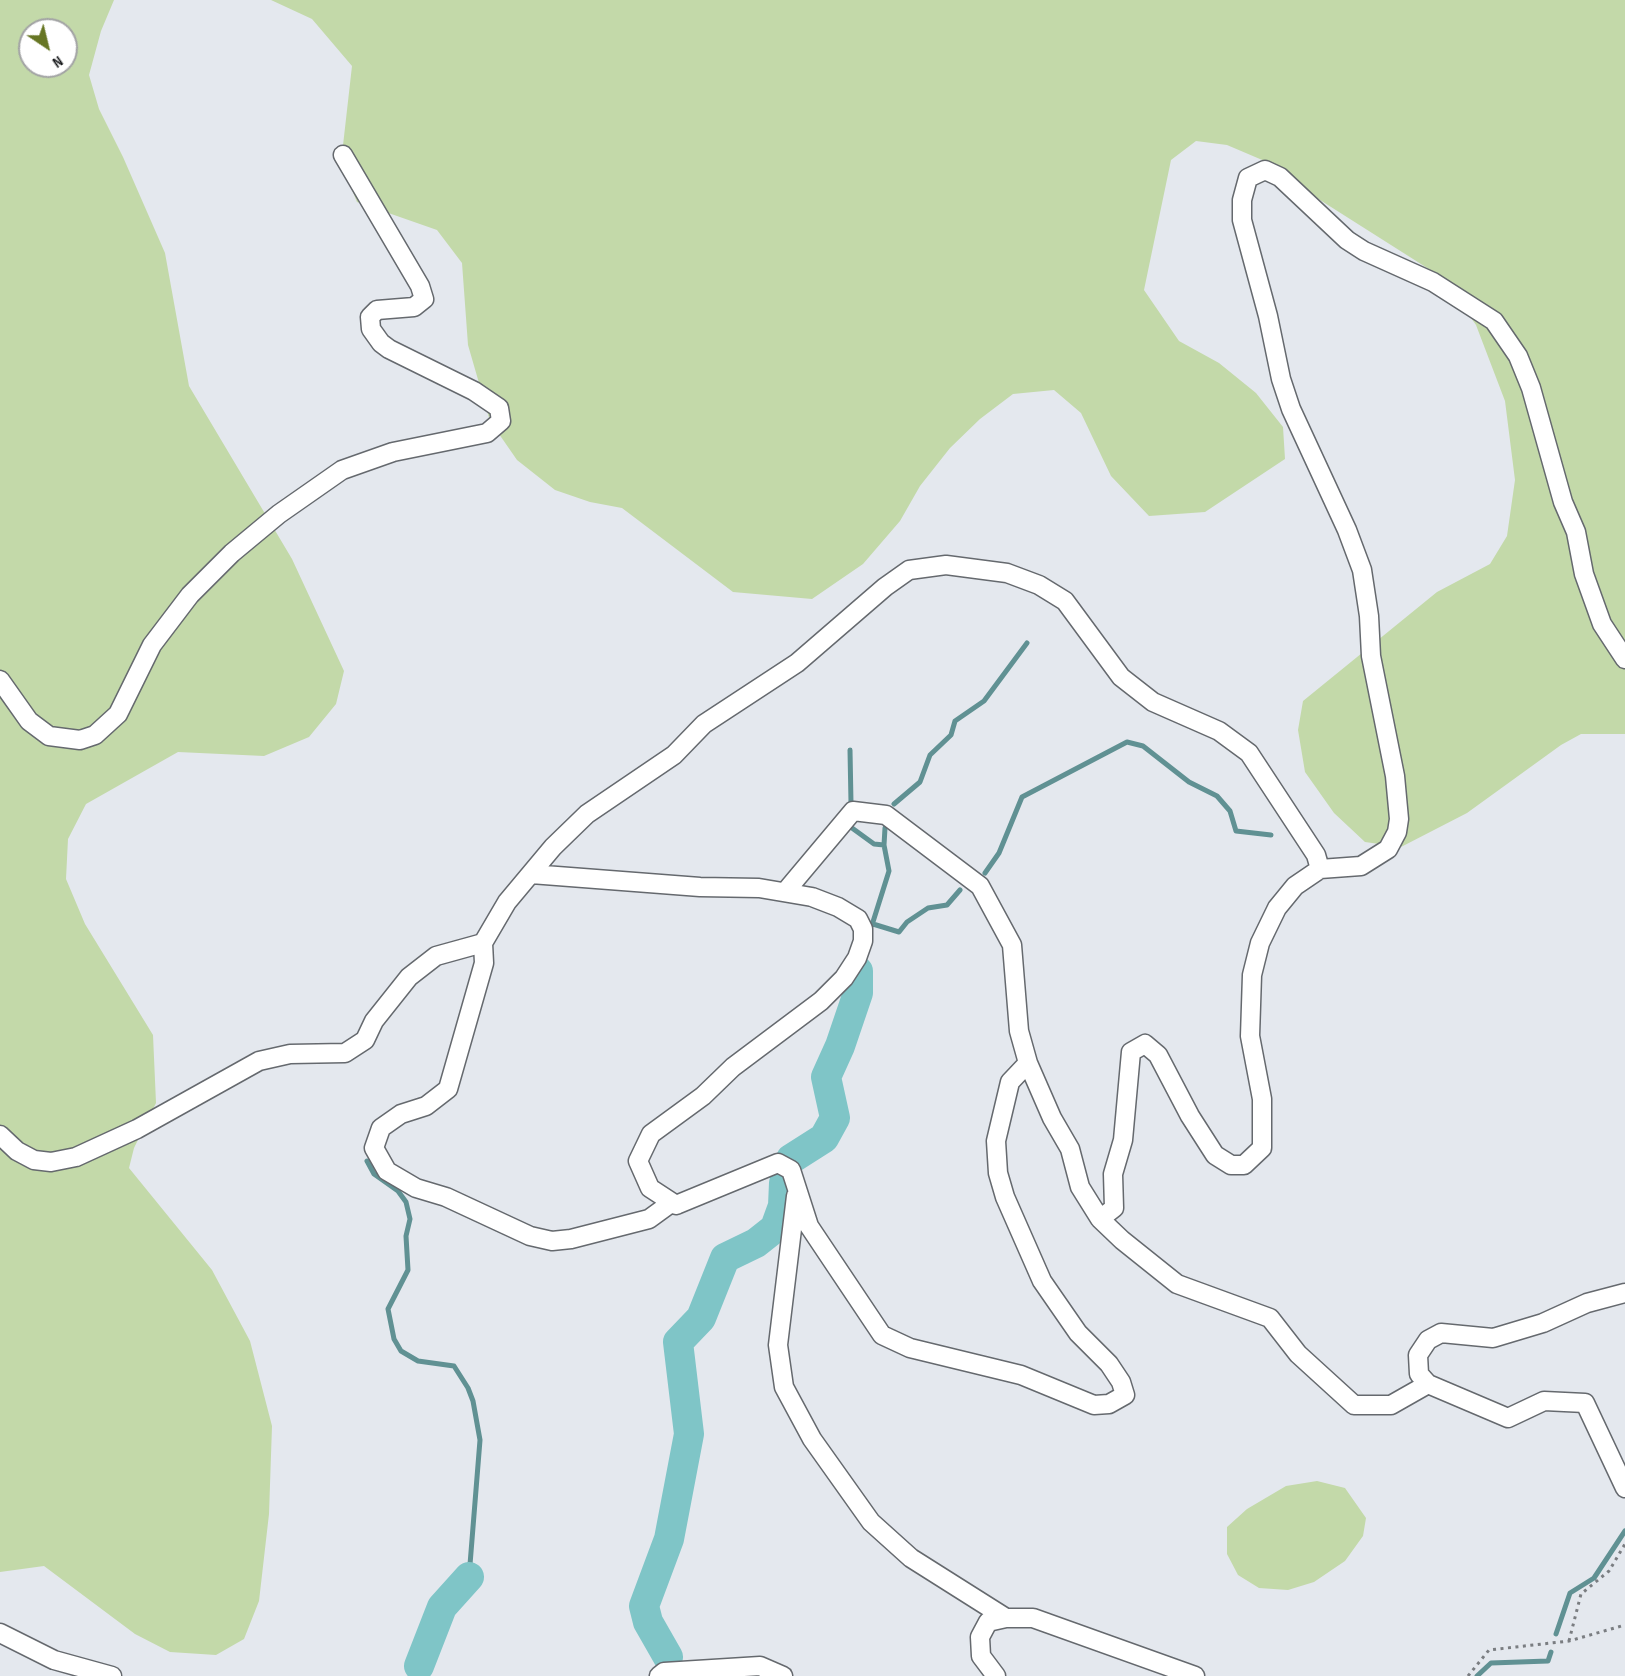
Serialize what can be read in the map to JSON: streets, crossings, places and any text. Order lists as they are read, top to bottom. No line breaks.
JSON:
{"north":"bottom right"}
